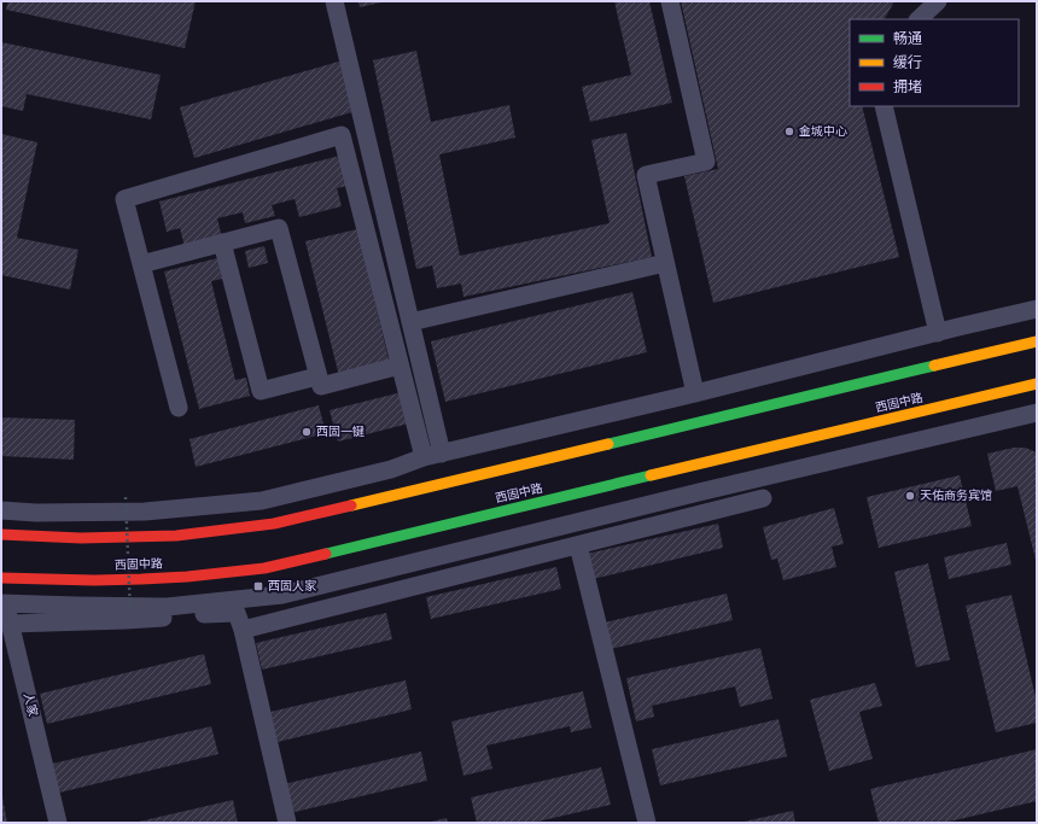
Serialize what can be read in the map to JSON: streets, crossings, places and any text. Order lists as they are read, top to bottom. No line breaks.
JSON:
{"streets":{"main road":["西固中路"],"street":["人家"]},"places":{"other":["金城中心","西固一键","天佑商务宾馆"],"transit":["西固人家"]},"legend":["畅通","缓行","拥堵"]}
